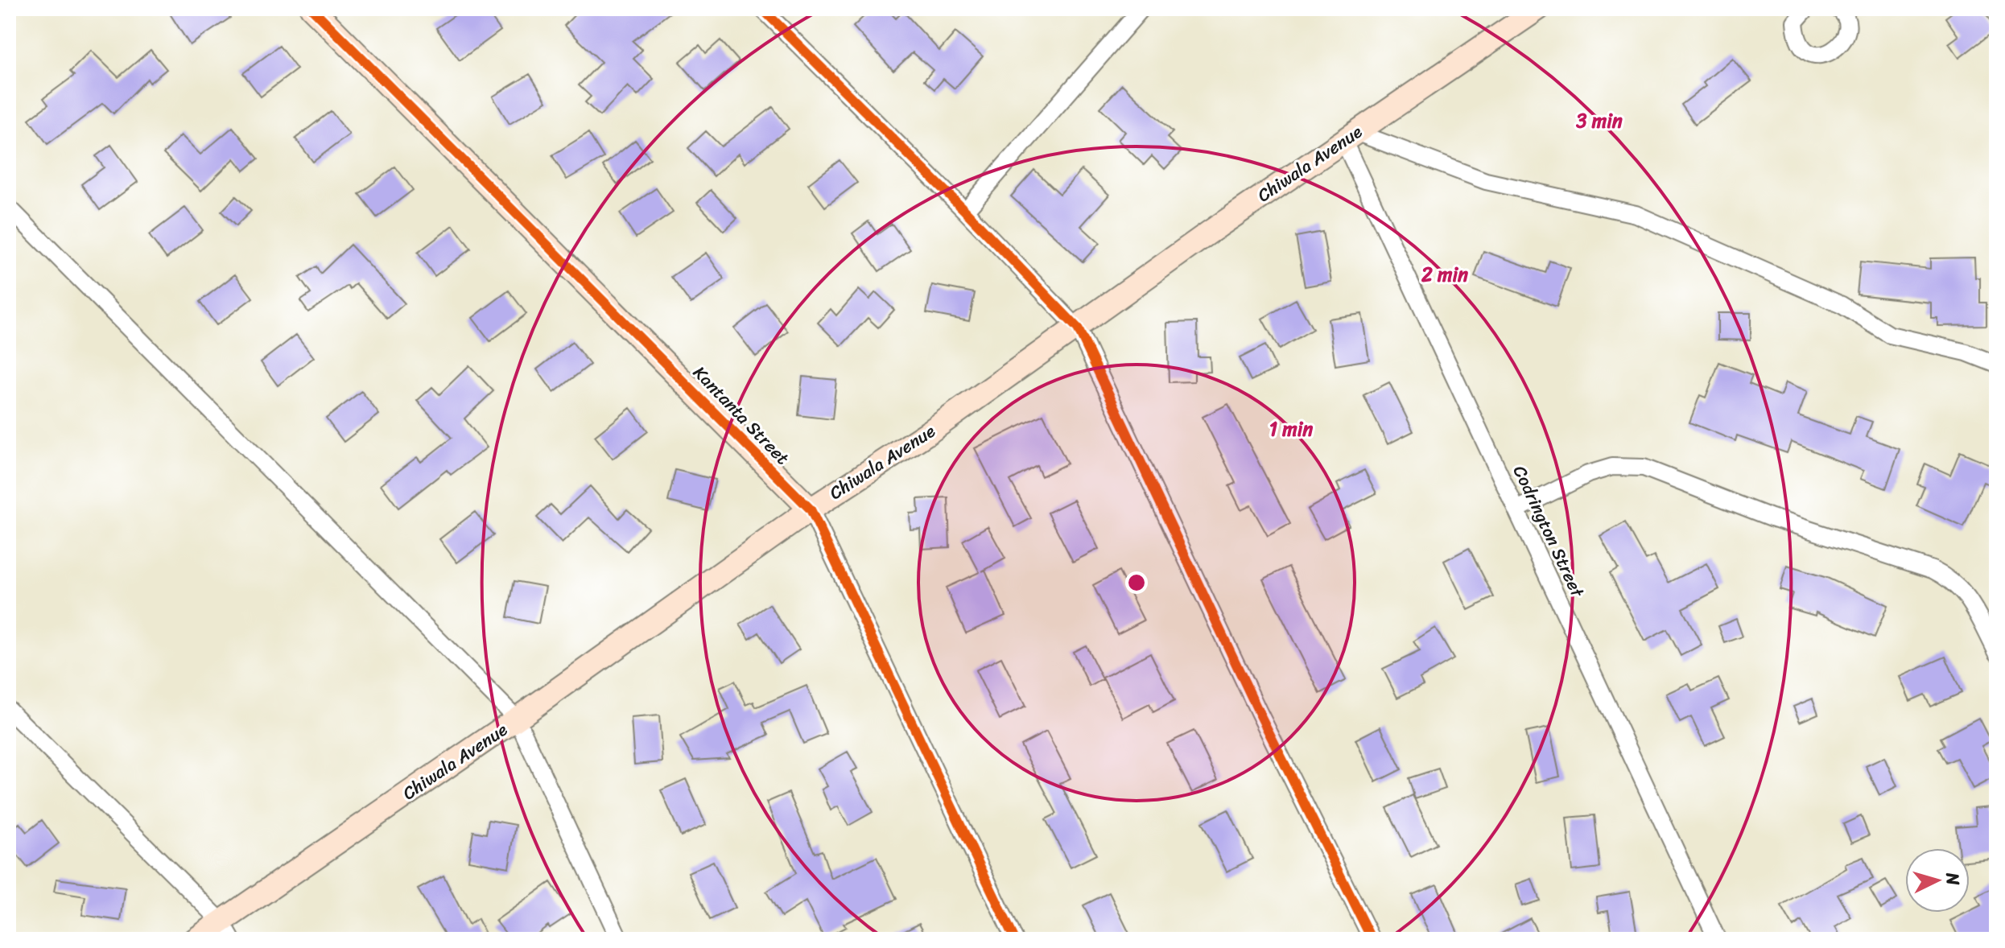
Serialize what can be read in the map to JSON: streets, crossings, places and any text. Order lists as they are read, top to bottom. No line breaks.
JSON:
{"streets":{"main road":["Chiwala Avenue","Kantanta Street"],"street":["Codrington Street"]},"crossings":[["Chiwala Avenue","Kantanta Street"],["Chiwala Avenue","Codrington Street"]],"north":"right","rings":["3 min","2 min","1 min"]}
